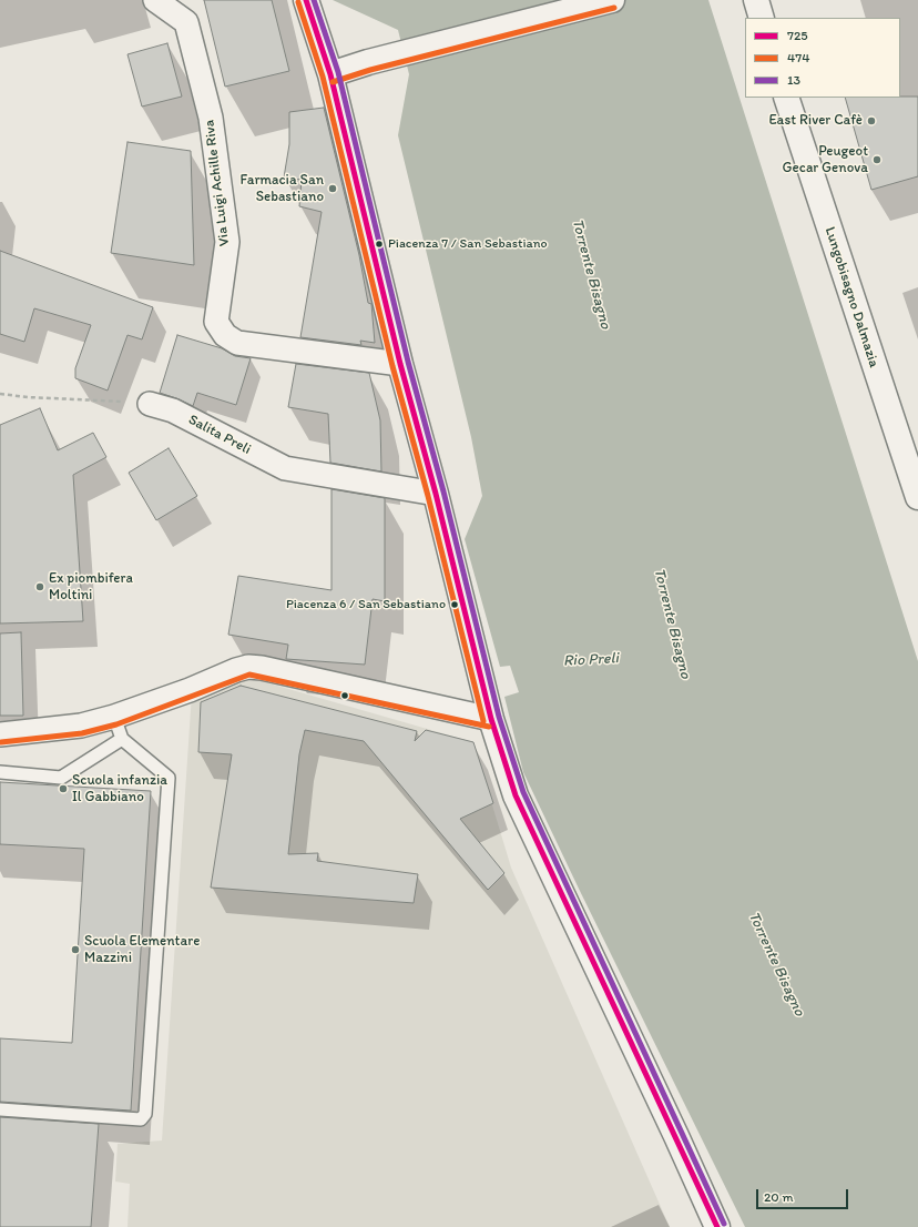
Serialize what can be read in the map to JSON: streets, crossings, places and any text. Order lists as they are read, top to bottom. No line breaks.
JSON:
{"streets":{"main road":["Lungobisagno Dalmazia"],"street":["Via Luigi Achille Riva","Salita Preli"]},"water":["Torrente Bisagno","Rio Preli"],"places":["East River Cafè","Peugeot Gecar Genova","Farmacia San Sebastiano","Piacenza 7 / San Sebastiano","Ex piombifera Moltini","Piacenza 6 / San Sebastiano","Scuola infanzia Il Gabbiano","Scuola Elementare Mazzini"],"lines":["transit line 725","transit line 13","transit line 474"],"legend":["725","474","13"],"scale_bar":"20 m"}
